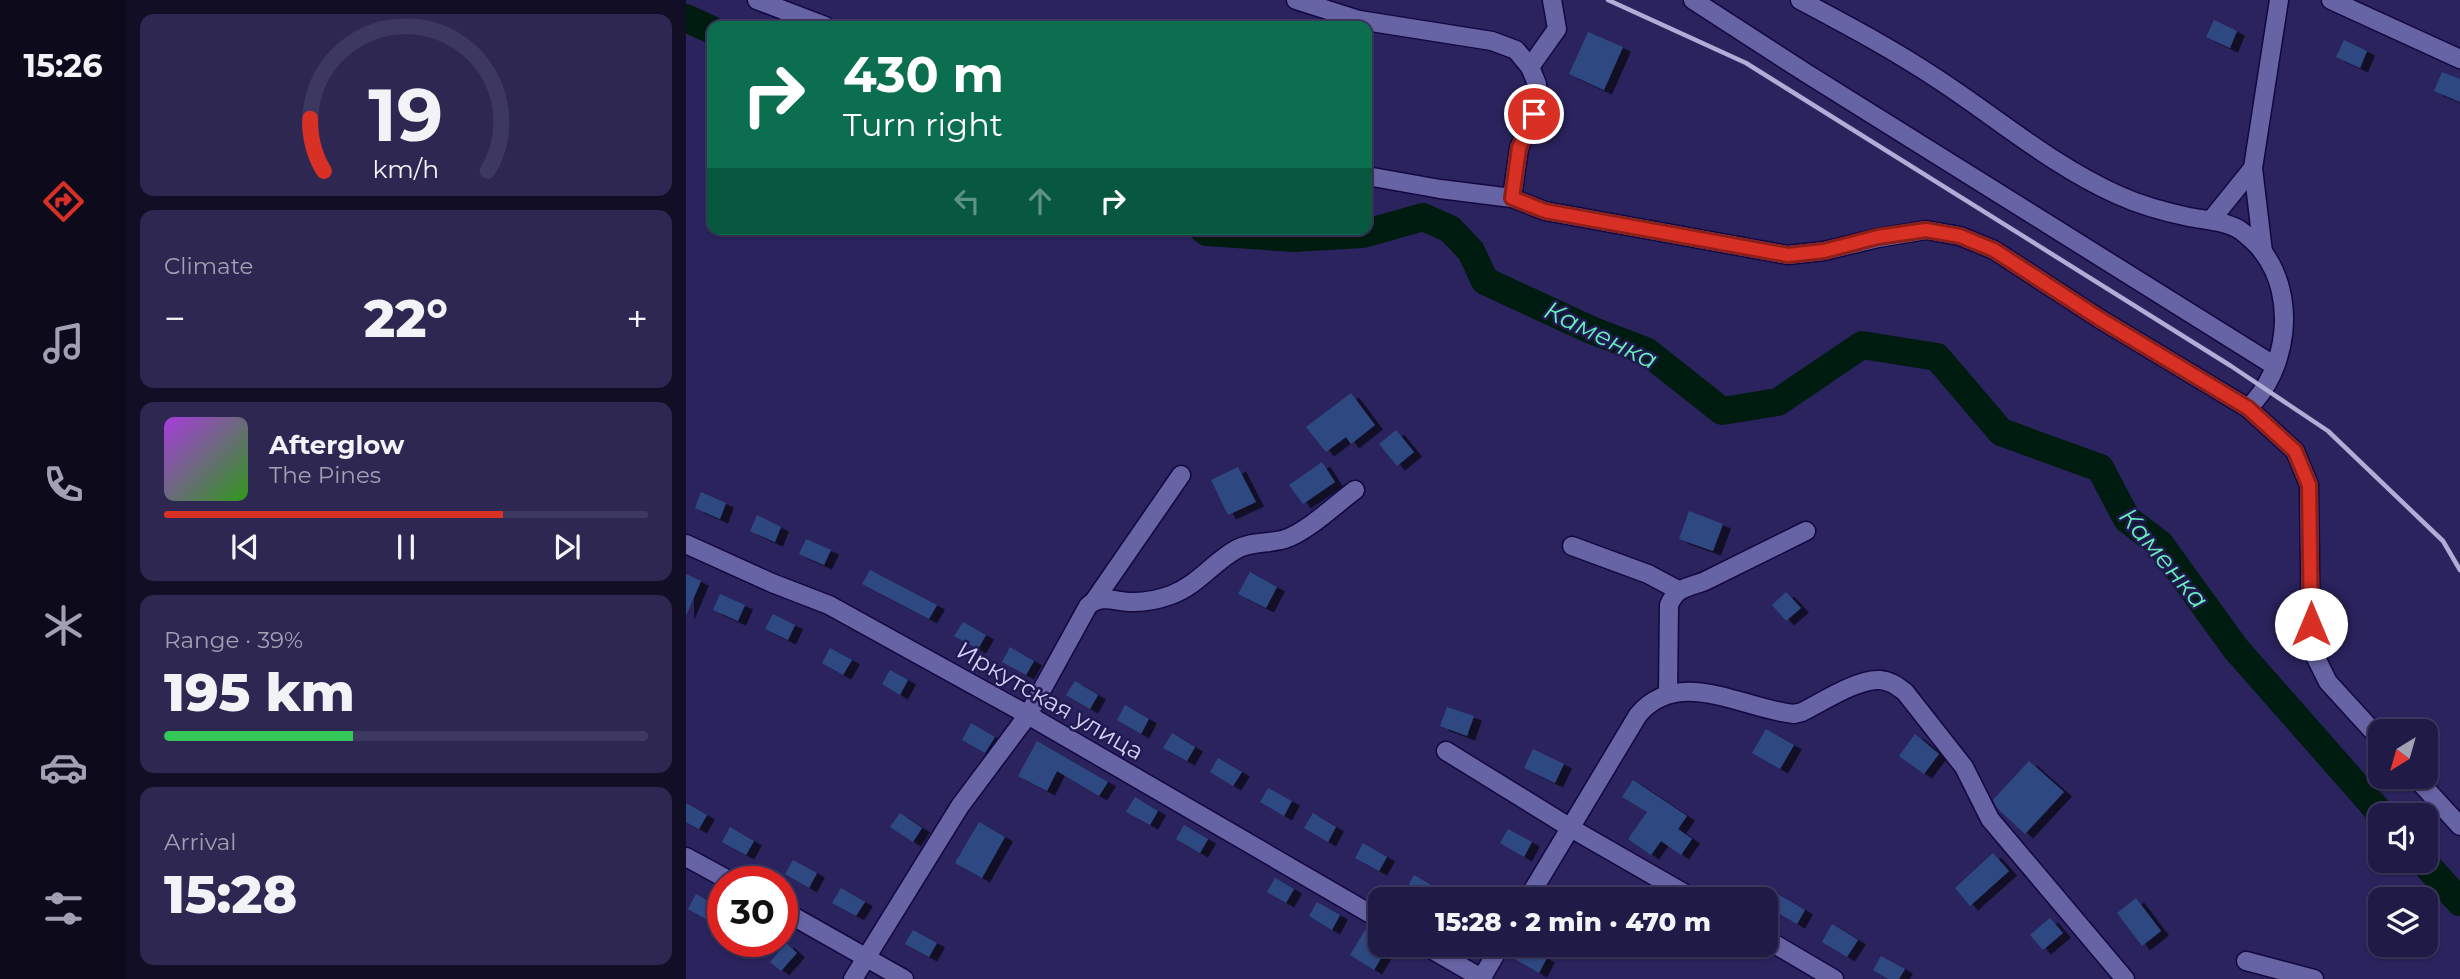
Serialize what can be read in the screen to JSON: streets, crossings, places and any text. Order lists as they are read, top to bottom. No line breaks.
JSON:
{"streets":{"street":["Иркутская улица"]},"water":["Каменка"],"north":"bottom left","page":{"tabs":"15:26","turn":["430 m","Turn right"],"tile":["Climate",["Range · 39%","195 km"],["Arrival","15:28"]],"heat":["−","22°","+"],"song":["Afterglow","The Pines"],"limit":"30","trip":"15:28 · 2 min · 470 m","gauge":["19","km/h"]}}
